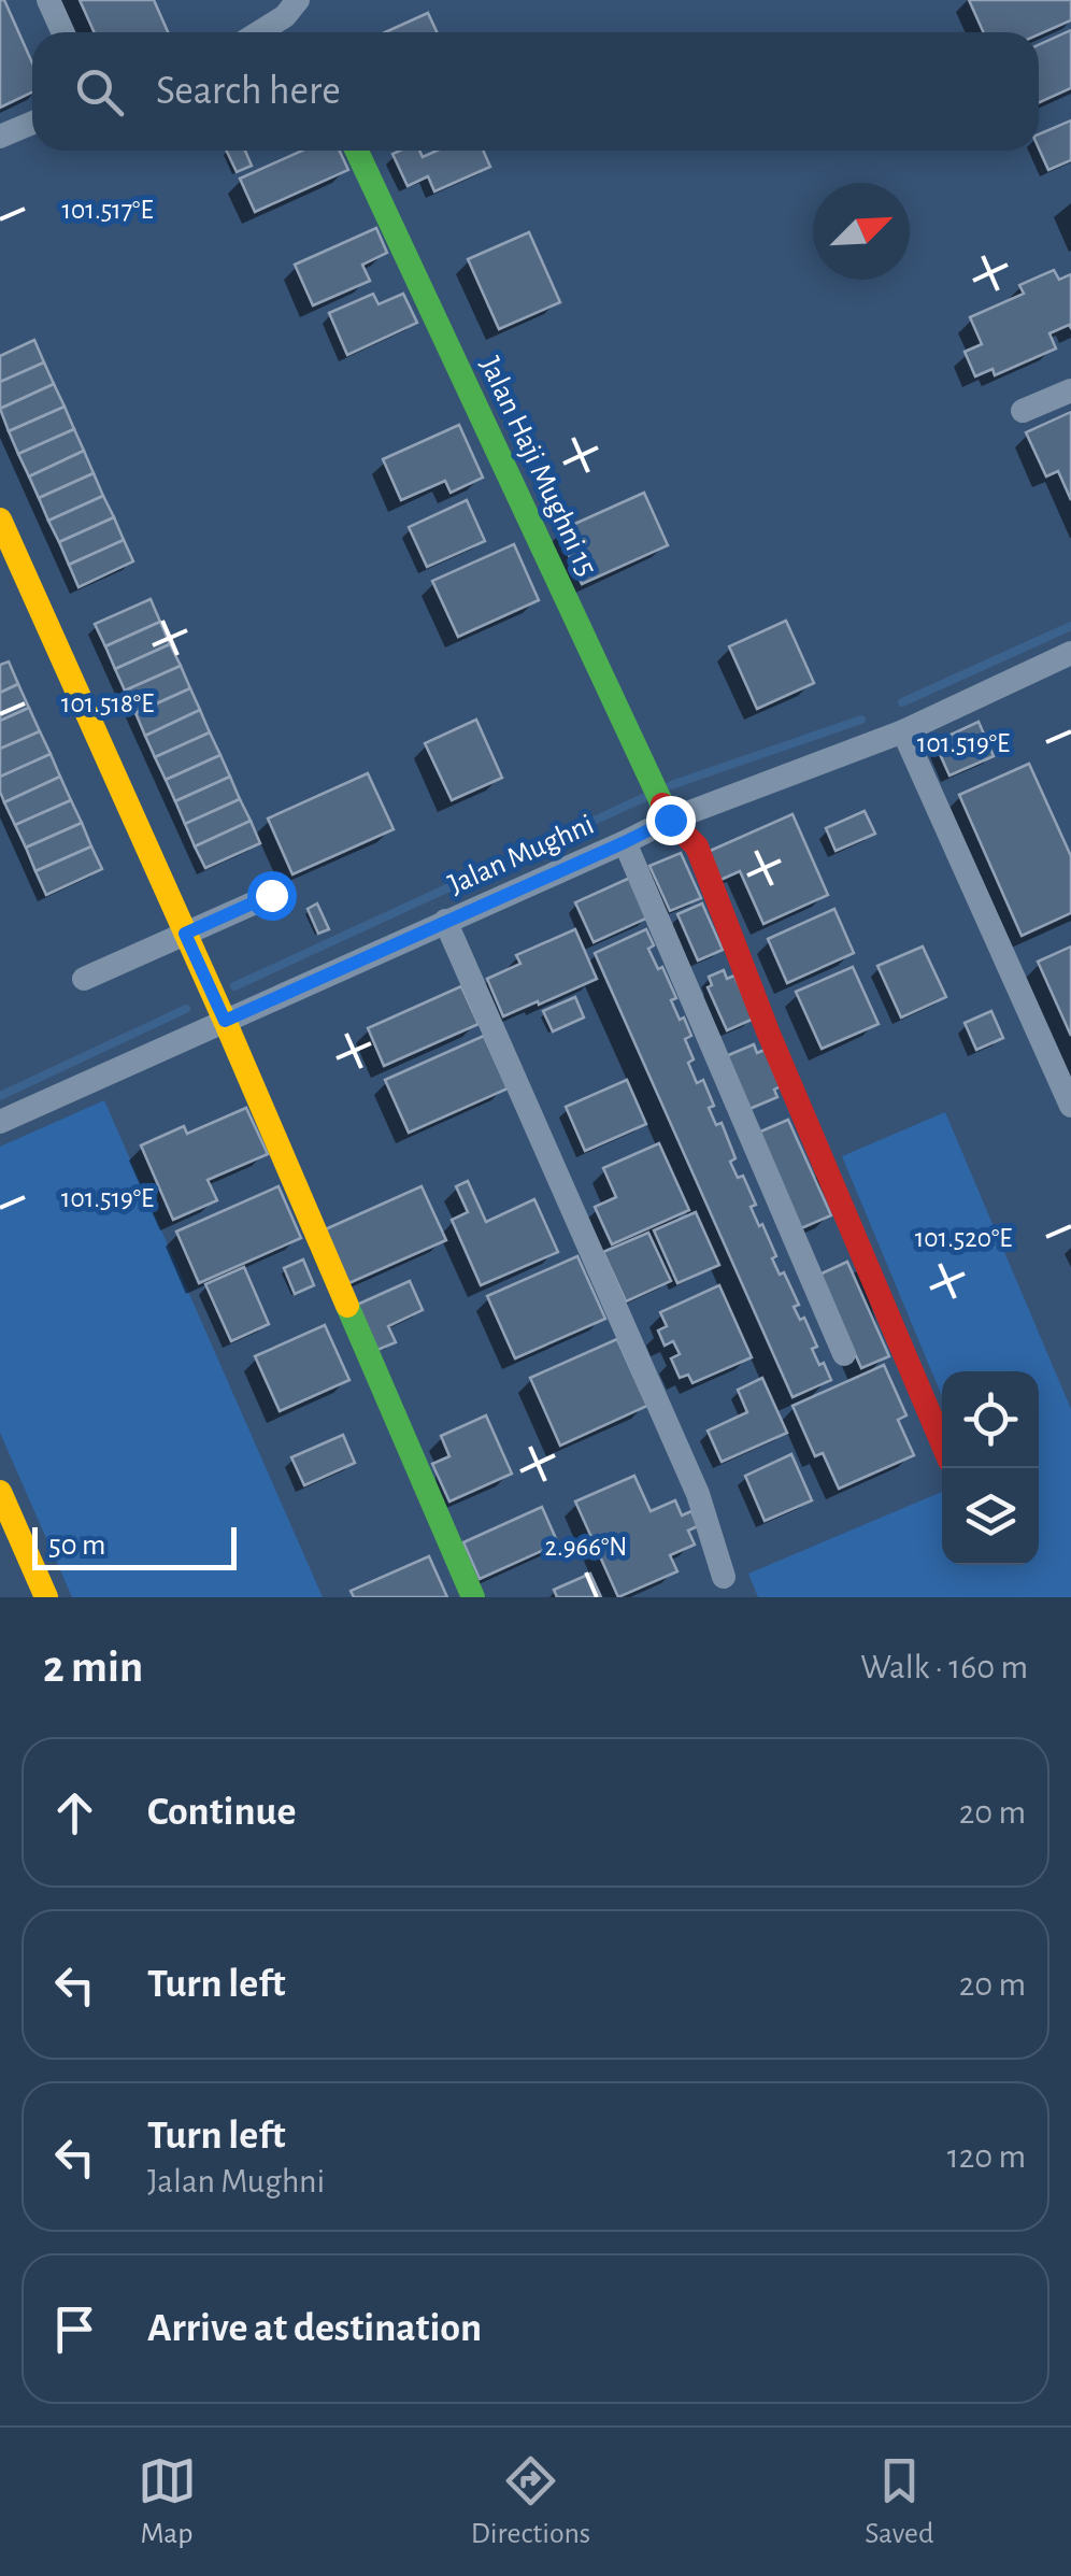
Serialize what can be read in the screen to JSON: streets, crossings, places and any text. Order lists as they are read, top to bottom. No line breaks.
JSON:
{"streets":{"street":["Jalan Haji Mughni 15","Jalan Mughni"]},"crossings":[["Jalan Haji Mughni 15","Jalan Mughni"]],"scale_bar":"50 m","north":"top right","page":{"search":"Search here","scale":"50 m","heading":["2 min","Walk · 160 m"],"list":[["Continue","20 m"],["Turn left","20 m"],["Turn left","Jalan Mughni","120 m"],"Arrive at destination"],"nav":["Map","Directions","Saved"]},"coordinates":["101.517°E","101.518°E","101.519°E","101.520°E","2.966°N"]}
